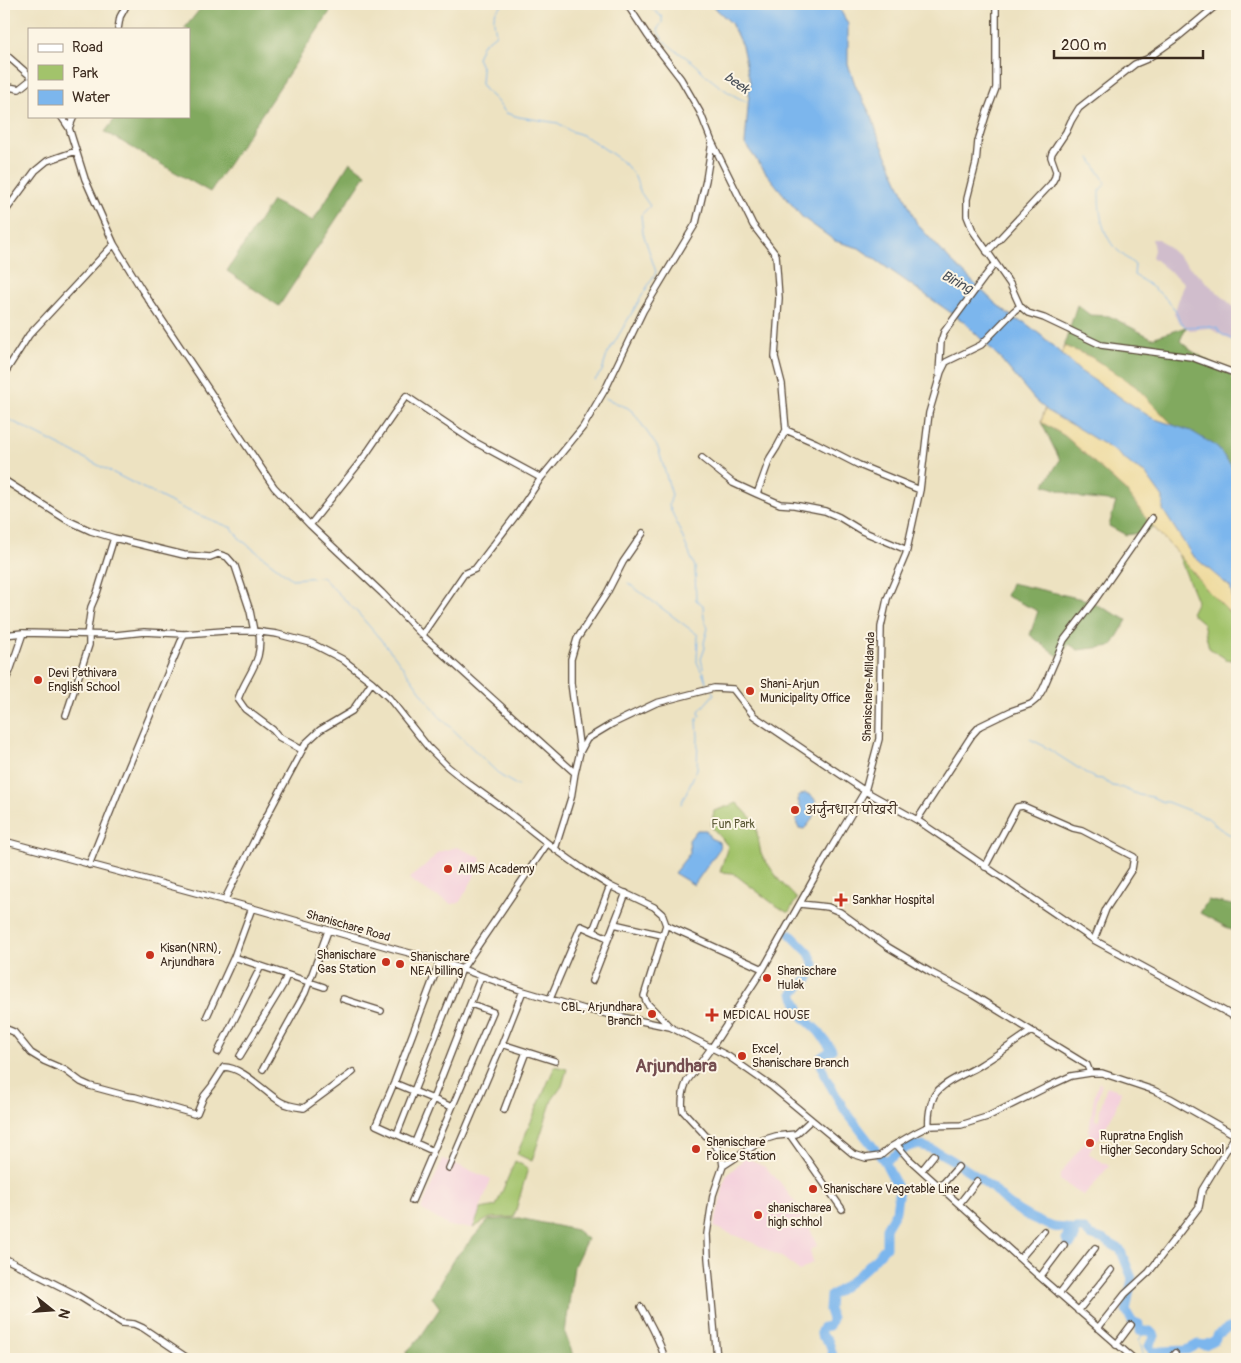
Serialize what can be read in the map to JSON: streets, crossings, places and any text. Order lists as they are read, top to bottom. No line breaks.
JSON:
{"streets":{"street":["Shanischare-Milldanda","Shanischare Road"]},"crossings":[["Shanischare-Milldanda","Shanischare Road"]],"districts":["Arjundhara"],"water":["beek","Biring"],"parks":["Fun Park"],"places":{"other":["Devi Pathivara English School","Shani-Arjun Municipality Office","अर्जुनधारा पोखरी","AIMS Academy","Kisan(NRN), Arjundhara","Shanischare Gas Station","Shanischare NEA billing","Shanischare Hulak","CBL, Arjundhara Branch","Excel, Shanischare Branch","Rupratna English Higher Secondary School","Shanischare Police Station","Shanischare Vegetable Line","shanischarea high schhol"],"health":["Sankhar Hospital","MEDICAL HOUSE"]},"legend":["Road","Park","Water"],"scale_bar":"200 m","north":"right"}
